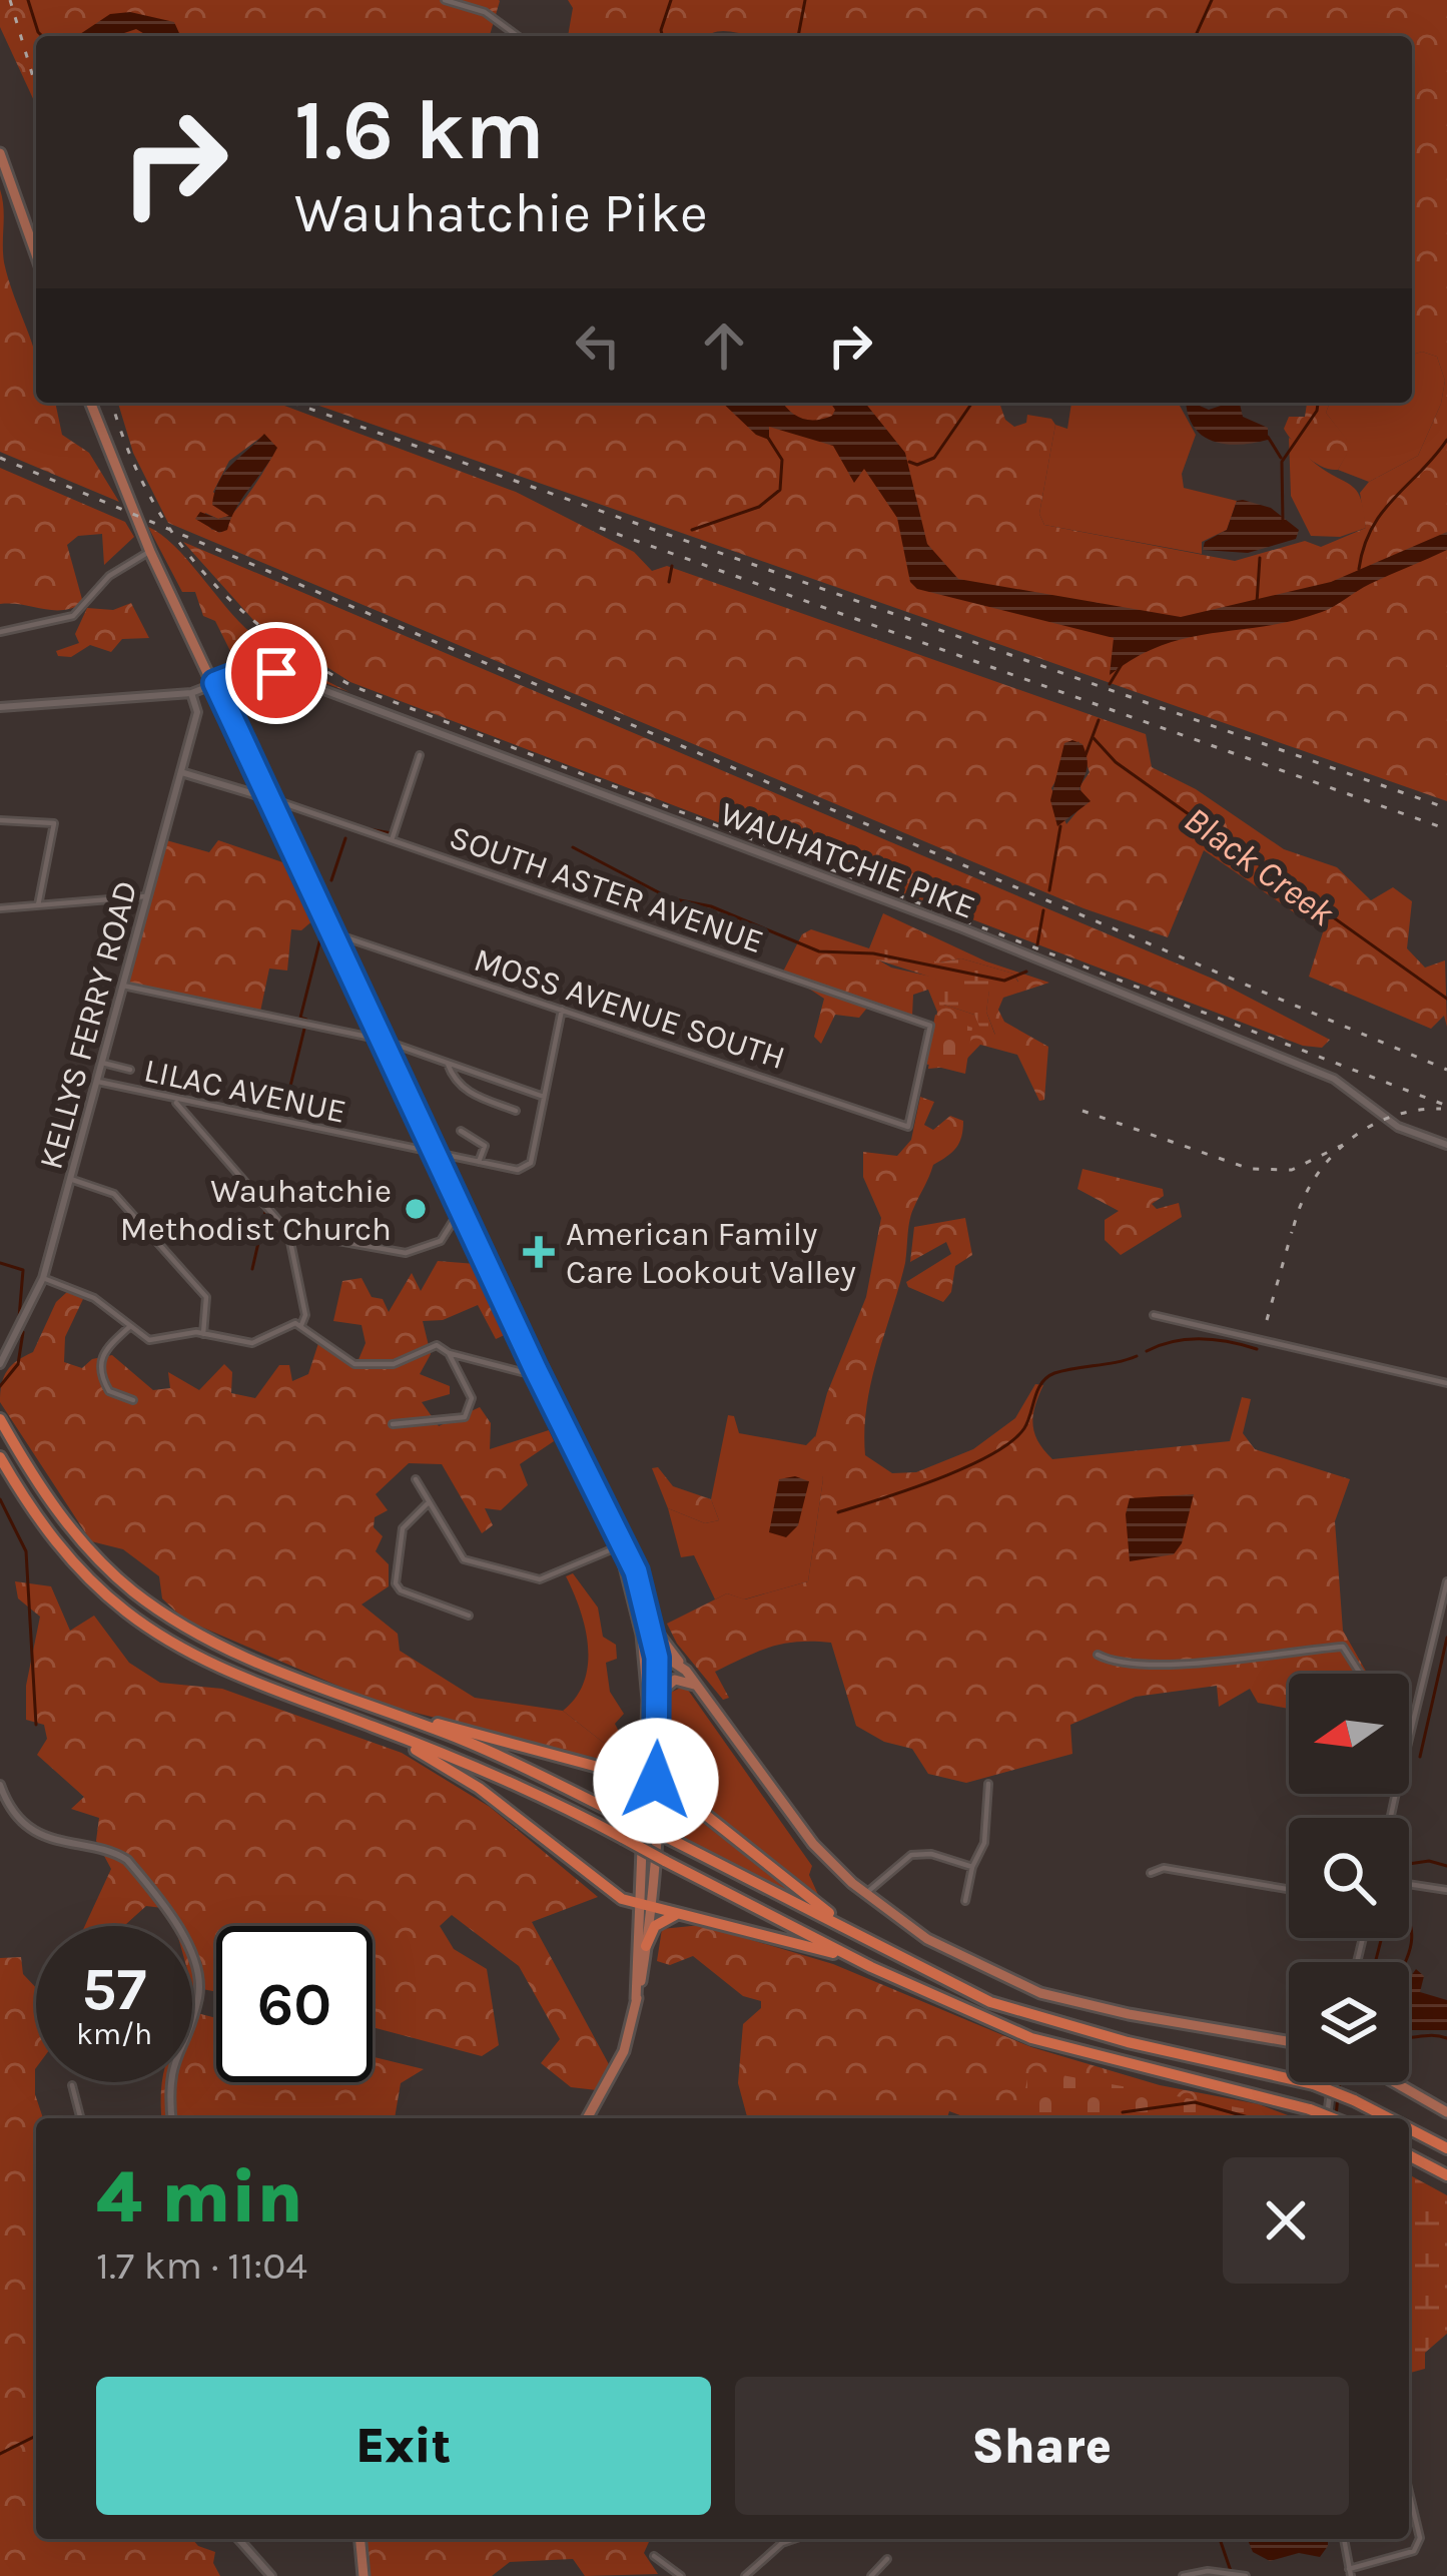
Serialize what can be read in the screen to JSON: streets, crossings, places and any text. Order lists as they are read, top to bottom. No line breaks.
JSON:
{"streets":{"street":["WAUHATCHIE PIKE","SOUTH ASTER AVENUE","MOSS AVENUE SOUTH","KELLYS FERRY ROAD","LILAC AVENUE"]},"crossings":[["WAUHATCHIE PIKE","KELLYS FERRY ROAD"],["SOUTH ASTER AVENUE","MOSS AVENUE SOUTH"],["KELLYS FERRY ROAD","LILAC AVENUE"]],"water":["Black Creek"],"places":{"other":["Wauhatchie Methodist Church"],"health":["American Family Care Lookout Valley"]},"north":"left","page":{"turn":["1.6 km","Wauhatchie Pike"],"speed":"57 km/h","limit":"60","heading":["4 min","1.7 km · 11:04"],"buttons":["Exit","Share"]}}
